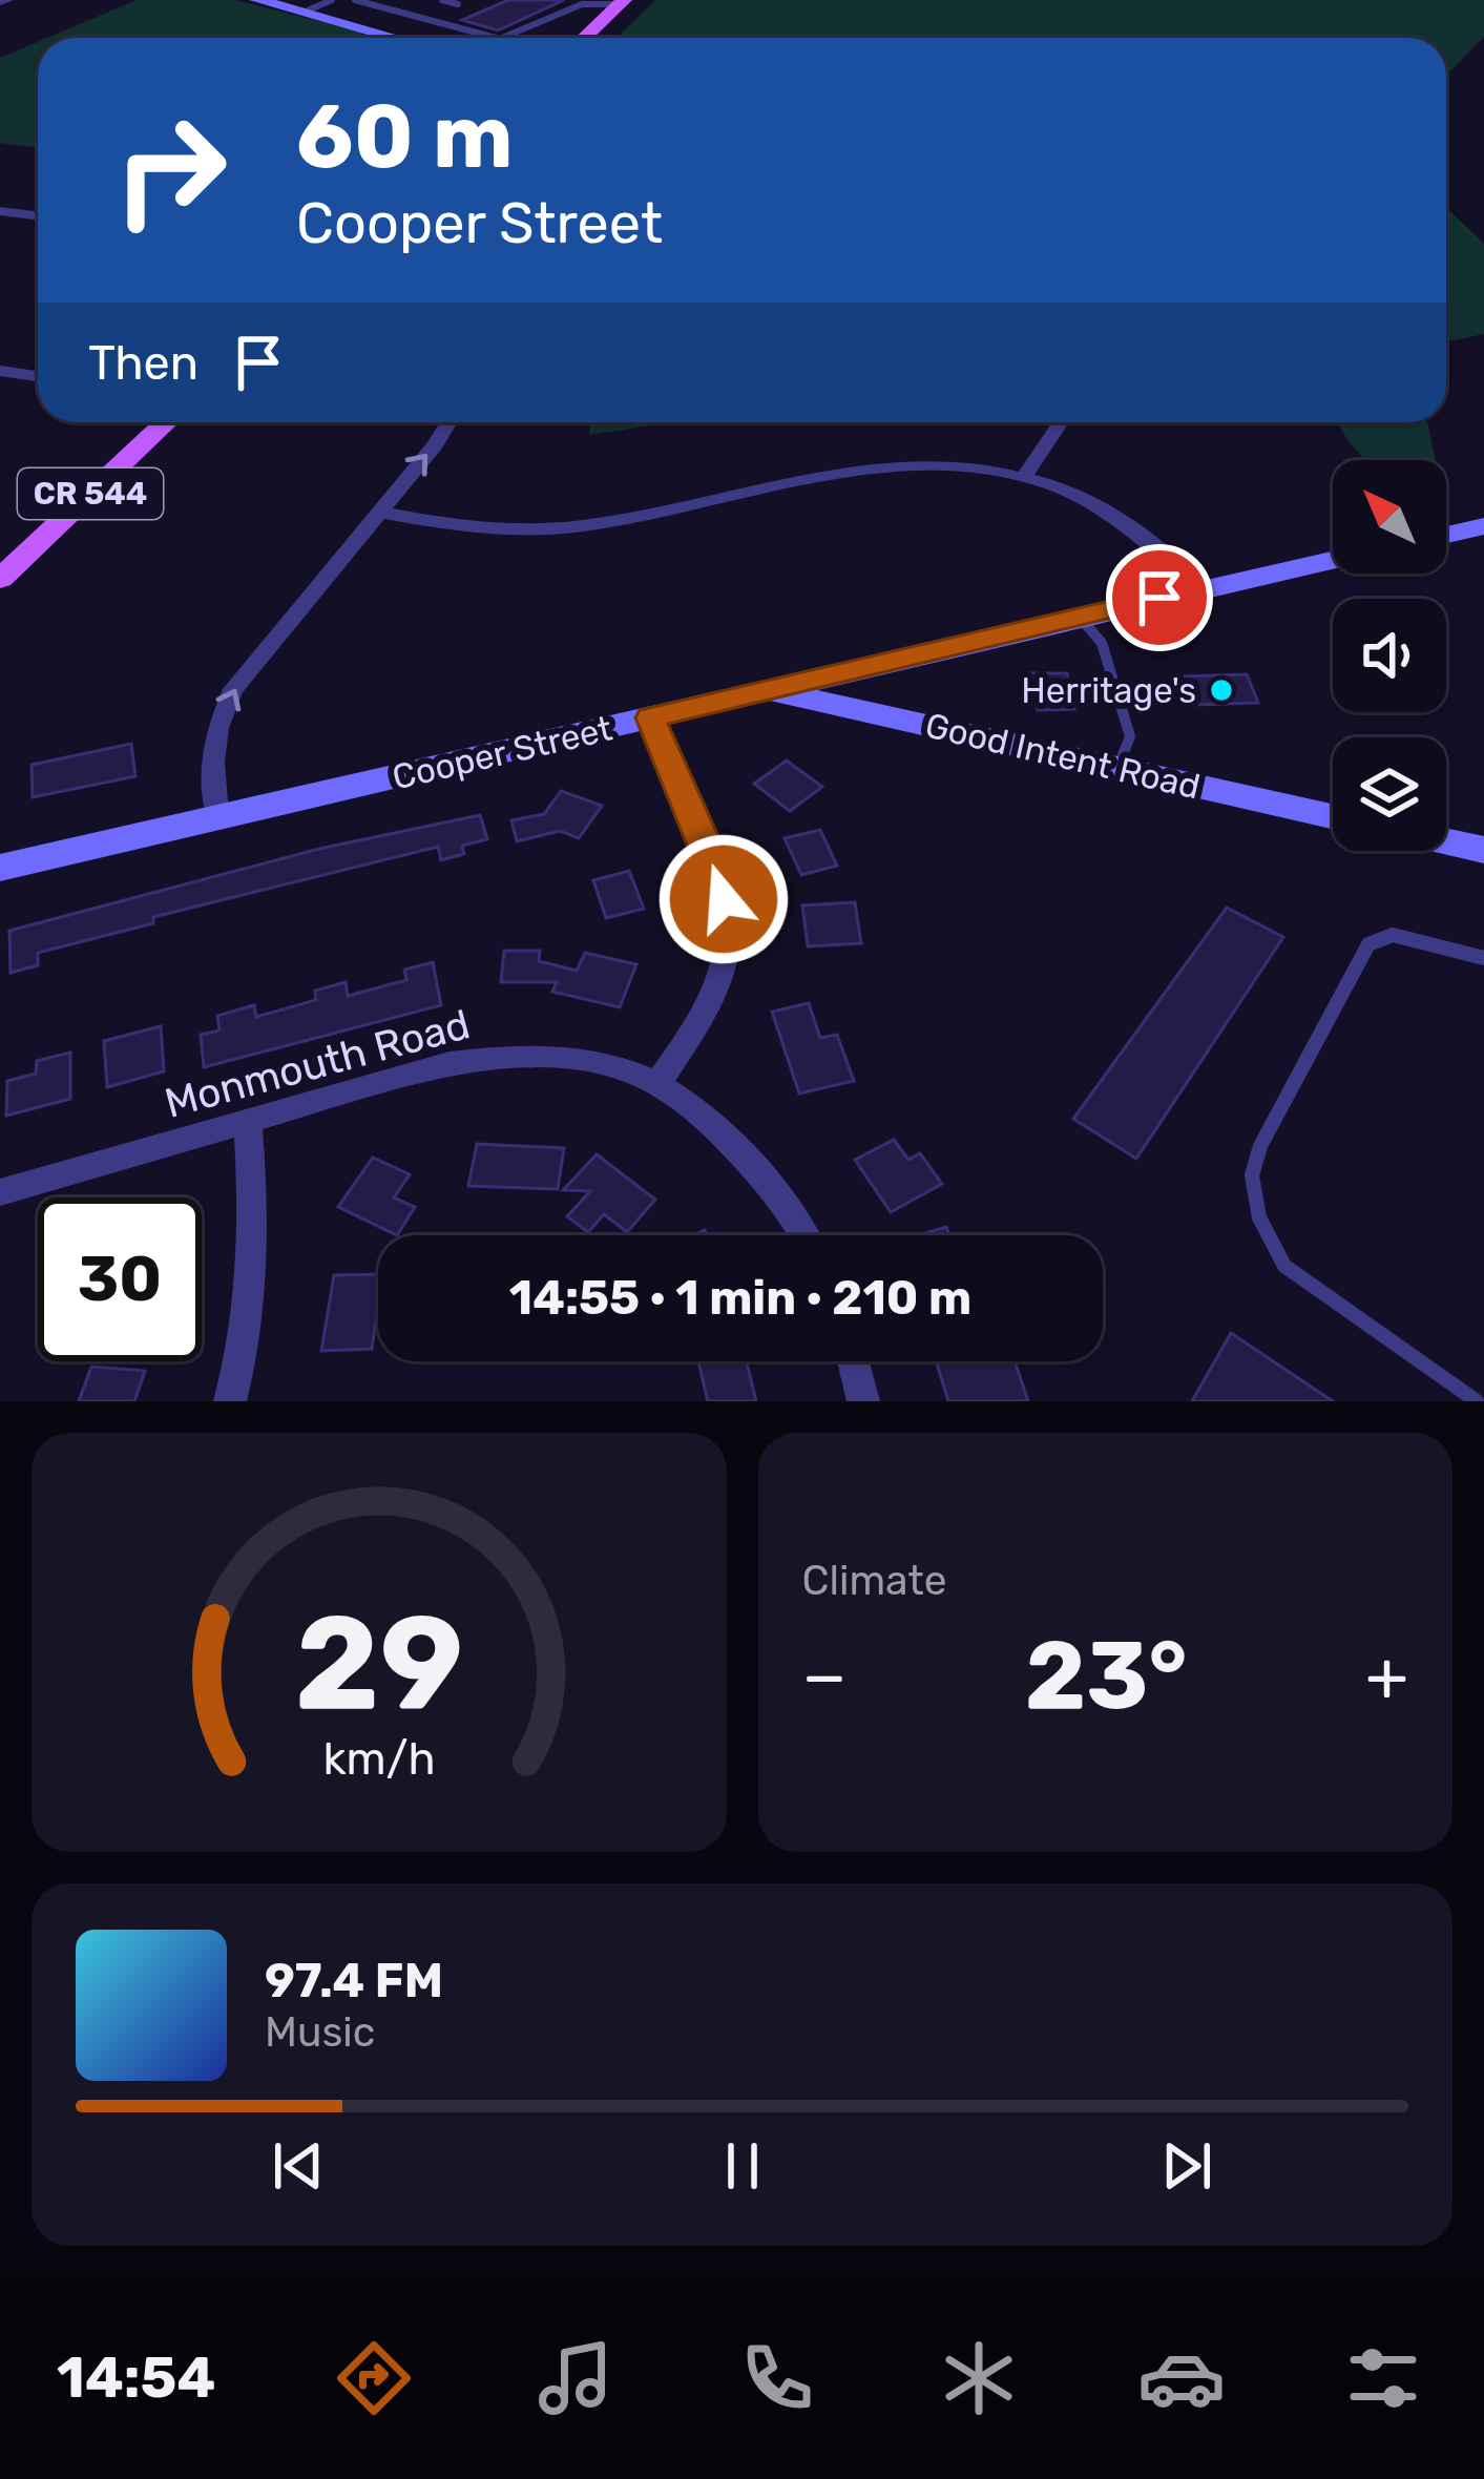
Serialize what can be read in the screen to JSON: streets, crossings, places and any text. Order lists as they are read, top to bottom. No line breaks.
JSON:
{"streets":{"main road":["CR 544","Cooper Street","Good Intent Road"],"street":["Monmouth Road"]},"crossings":[["Cooper Street","Good Intent Road"]],"places":["Herritage's"],"north":"top left","page":{"turn":["60 m","Cooper Street"],"then":"Then","limit":"30","trip":"14:55 · 1 min · 210 m","tile":"Climate","heat":["−","23°","+"],"song":["97.4 FM","Music"],"tabs":"14:54","gauge":["29","km/h"]}}
